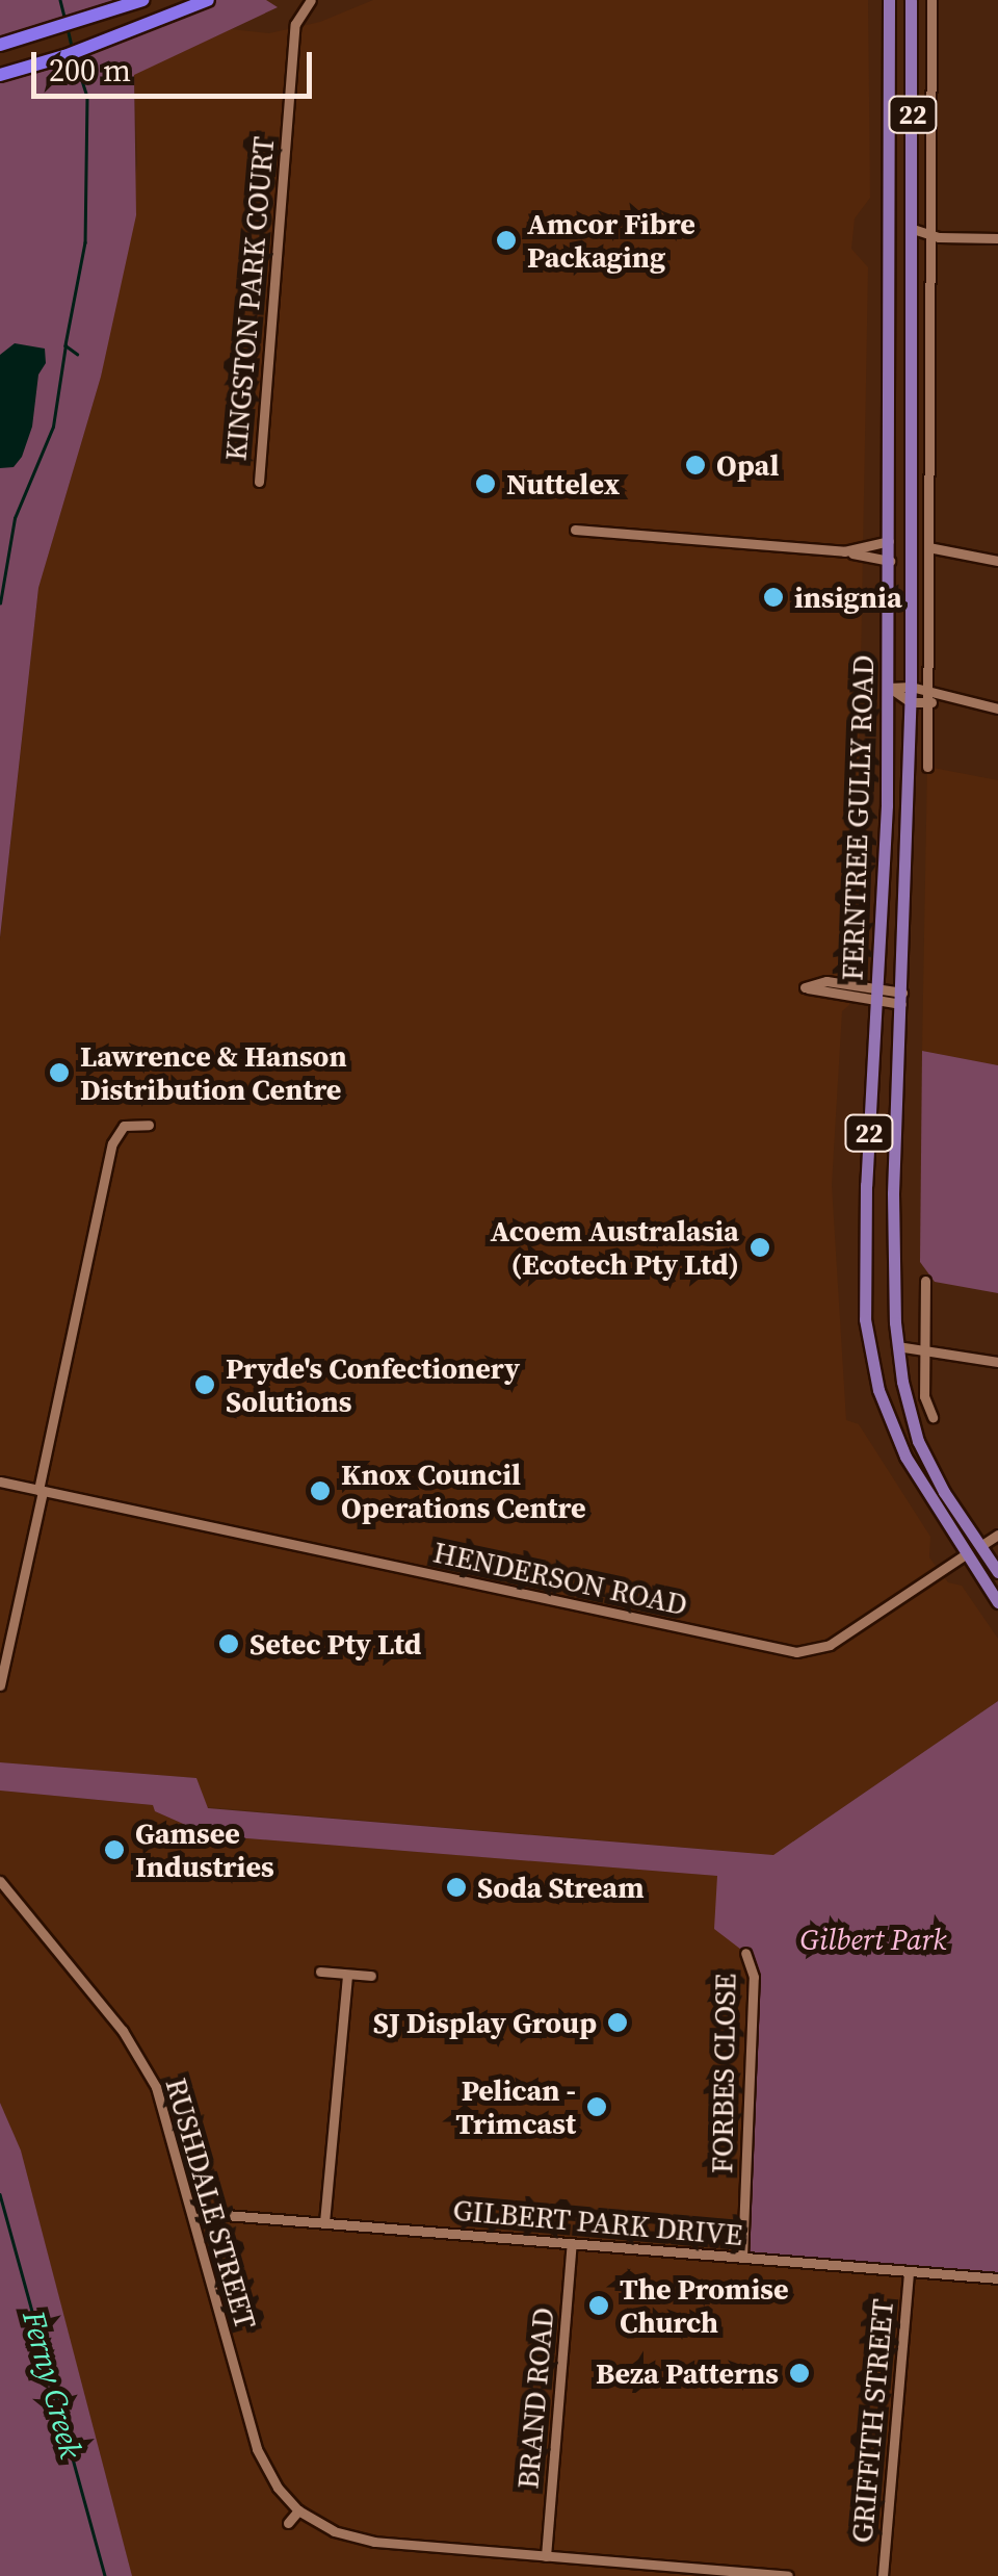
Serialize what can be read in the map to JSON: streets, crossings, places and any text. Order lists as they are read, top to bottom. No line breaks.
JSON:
{"streets":{"main road":["22","FERNTREE GULLY ROAD"],"street":["KINGSTON PARK COURT","HENDERSON ROAD","FORBES CLOSE","RUSHDALE STREET","GILBERT PARK DRIVE","BRAND ROAD","GRIFFITH STREET"]},"crossings":[["FERNTREE GULLY ROAD","HENDERSON ROAD"],["FORBES CLOSE","GILBERT PARK DRIVE"],["RUSHDALE STREET","GILBERT PARK DRIVE"],["RUSHDALE STREET","BRAND ROAD"],["GILBERT PARK DRIVE","BRAND ROAD"],["GILBERT PARK DRIVE","GRIFFITH STREET"]],"water":["Ferny Creek"],"parks":["Gilbert Park"],"places":["Amcor Fibre Packaging","Opal","Nuttelex","insignia","Lawrence & Hanson Distribution Centre","Acoem Australasia (Ecotech Pty Ltd)","Pryde's Confectionery Solutions","Knox Council Operations Centre","Setec Pty Ltd","Gamsee Industries","Soda Stream","SJ Display Group","Pelican - Trimcast","The Promise Church","Beza Patterns"],"scale_bar":"200 m"}
